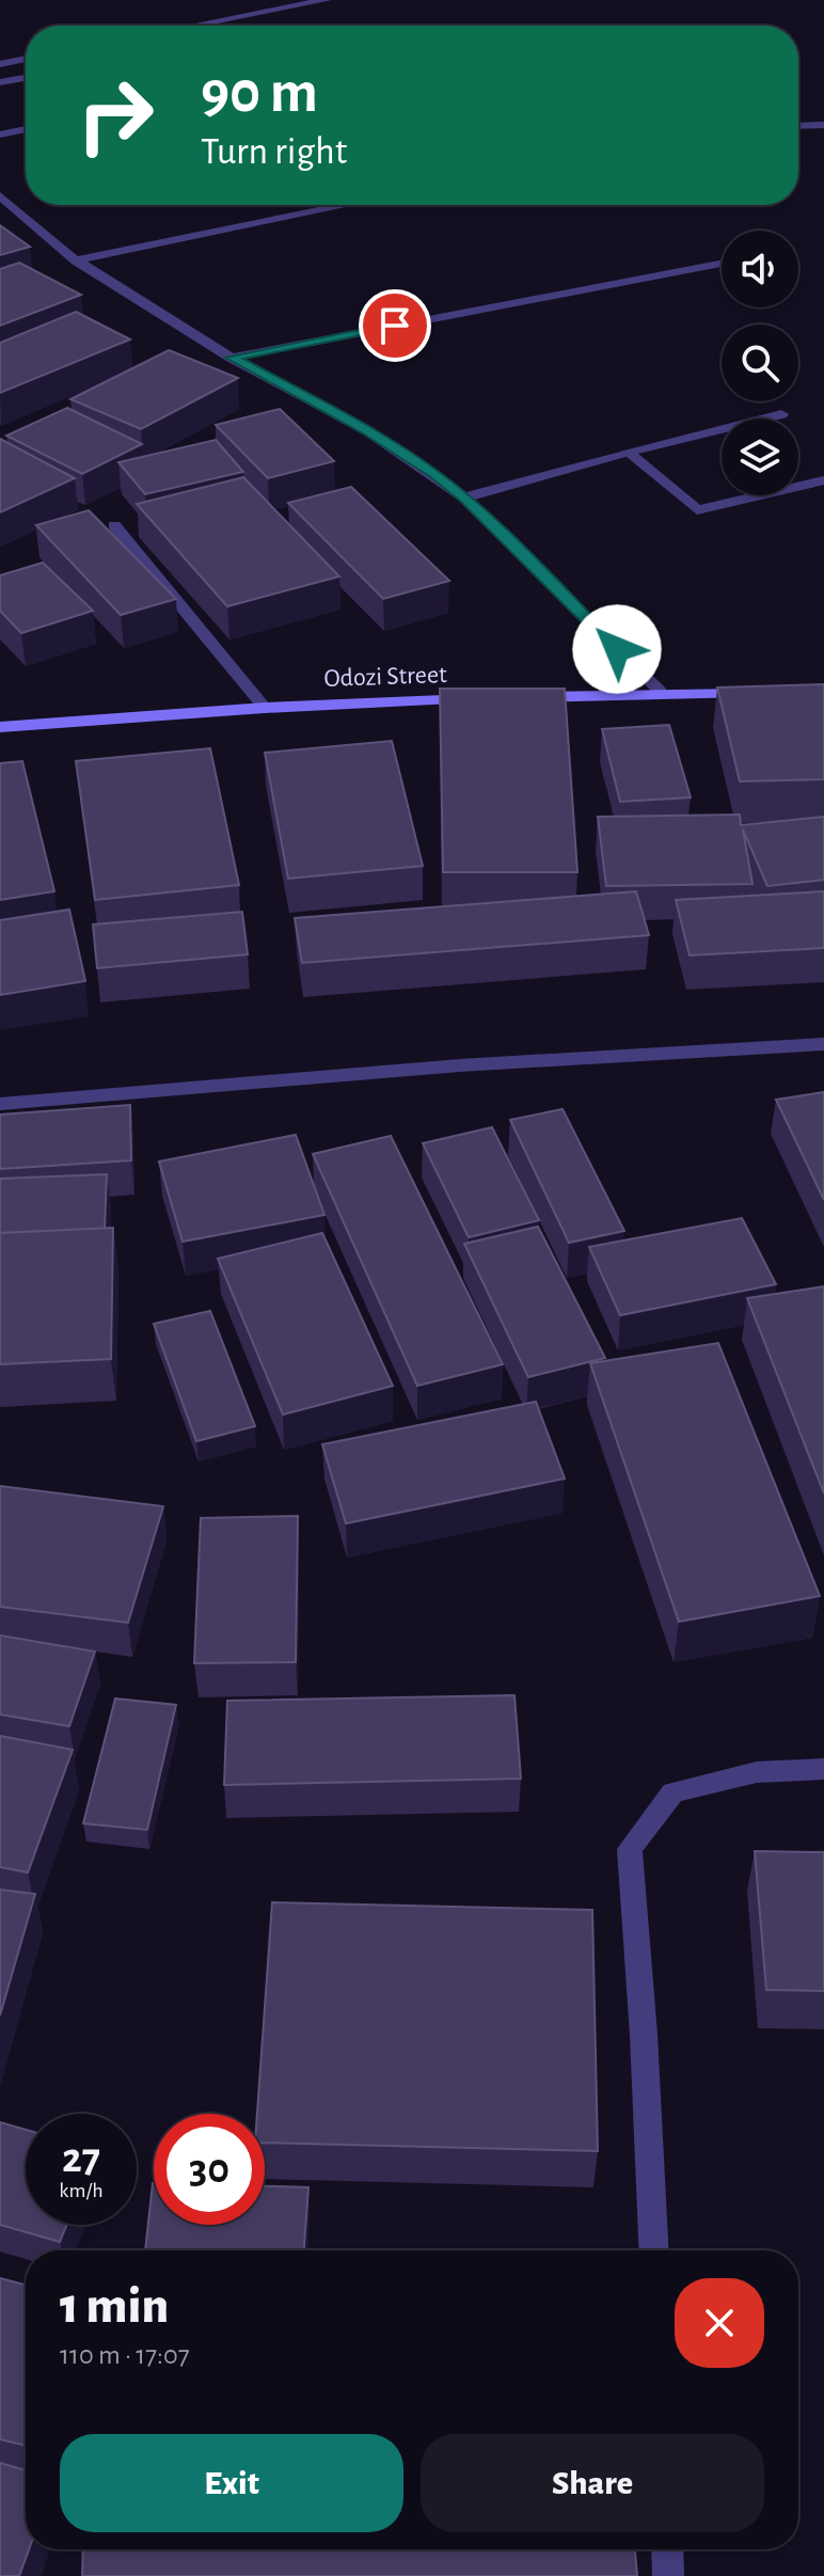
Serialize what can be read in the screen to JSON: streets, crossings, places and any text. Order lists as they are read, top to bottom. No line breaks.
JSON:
{"streets":{"main road":["Odozi Street"]},"page":{"turn":["90 m","Turn right"],"speed":"27 km/h","limit":"30","heading":["1 min","110 m · 17:07"],"buttons":["Exit","Share"]}}
